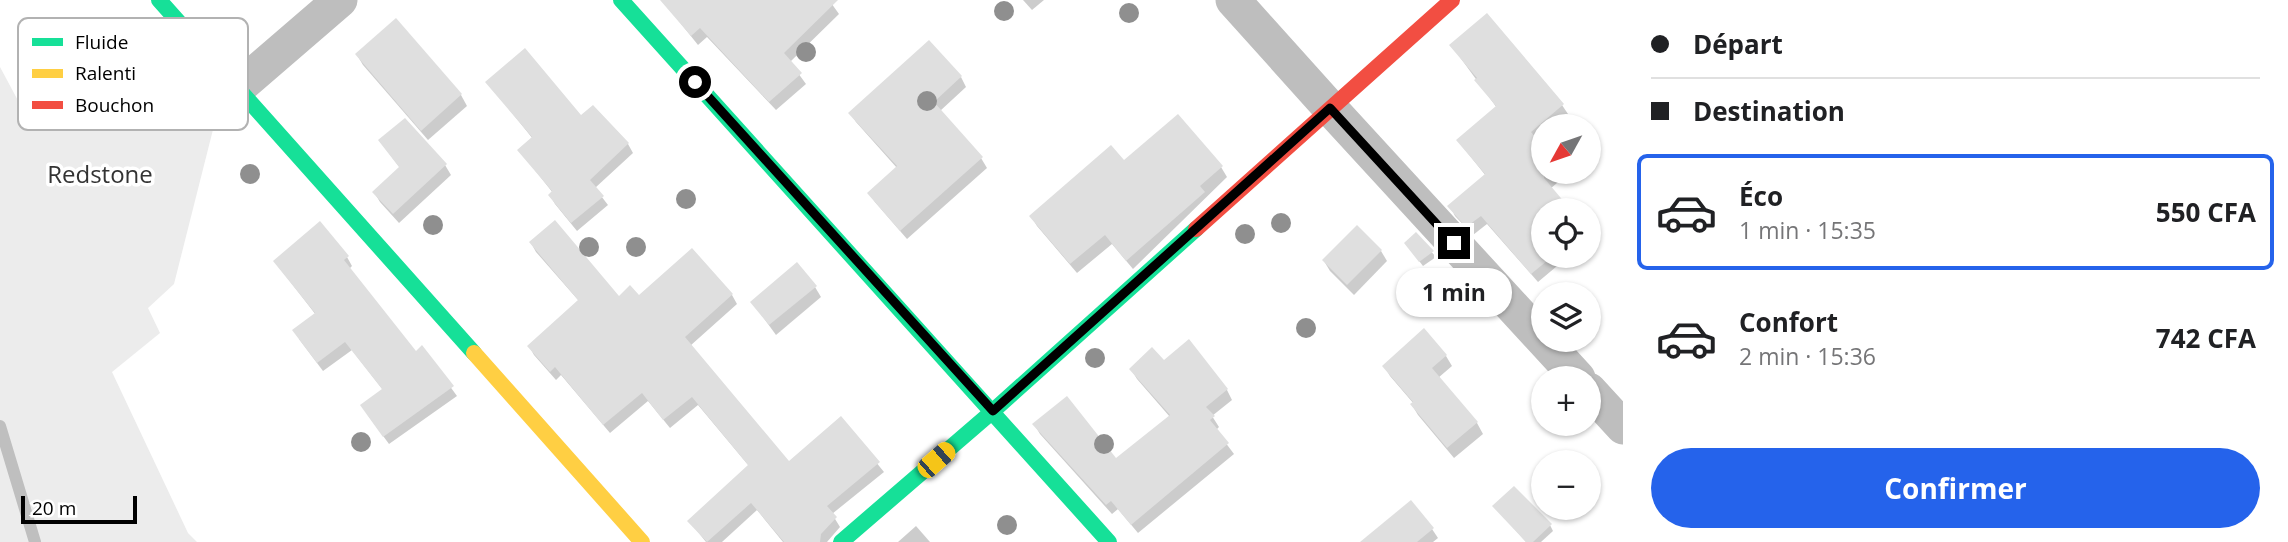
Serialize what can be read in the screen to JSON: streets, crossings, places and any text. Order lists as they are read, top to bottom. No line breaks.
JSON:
{"parks":["Redstone"],"legend":["Fluide","Ralenti","Bouchon"],"scale_bar":"20 m","north":"bottom left","page":{"banner":["Départ","Destination"],"map_buttons":["+","−"],"list":[{"name":"Éco","note":"1 min · 15:35","value":"550 CFA"},{"name":"Confort","note":"2 min · 15:36","value":"742 CFA"}],"bubble":"1 min","buttons":"Confirmer","scale":"20 m"}}
